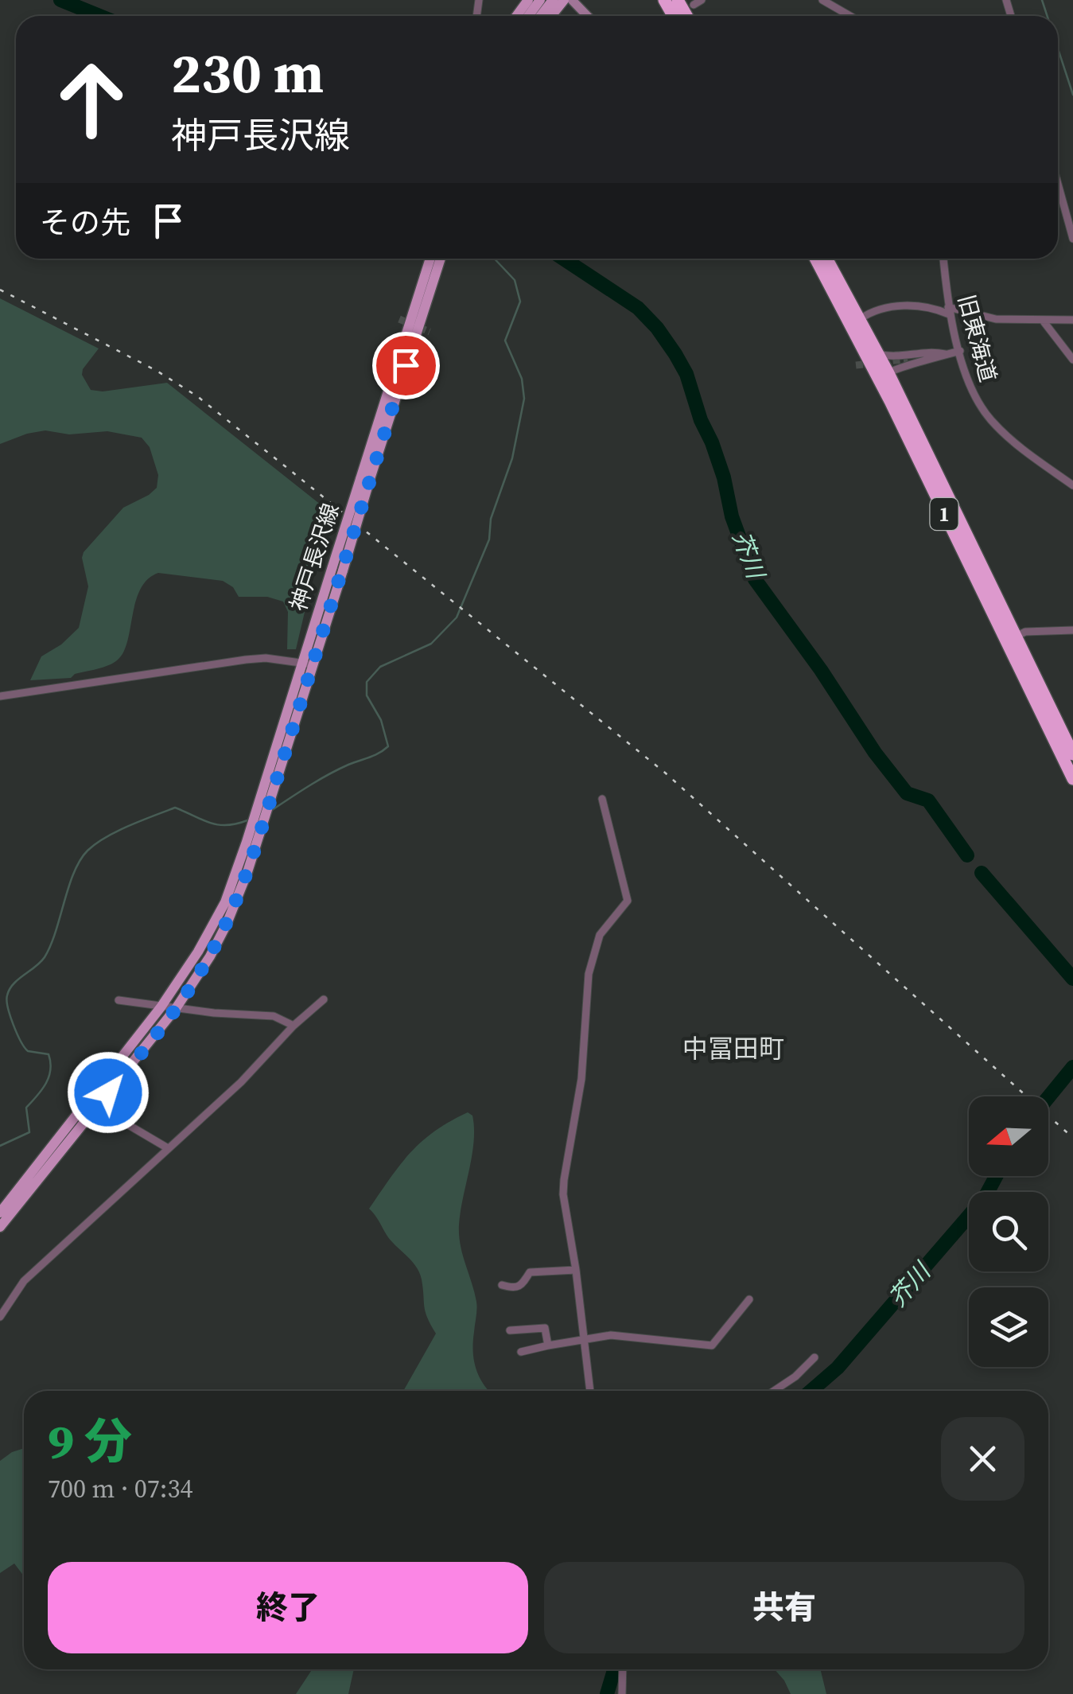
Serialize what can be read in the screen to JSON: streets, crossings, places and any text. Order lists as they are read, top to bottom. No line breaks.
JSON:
{"streets":{"highway":["1"],"main road":["神戸長沢線"],"street":["旧東海道"]},"districts":["中冨田町"],"water":["芥川"],"north":"left","page":{"turn":["230 m","神戸長沢線"],"then":"その先","heading":["9 分","700 m · 07:34"],"buttons":["終了","共有"]}}
